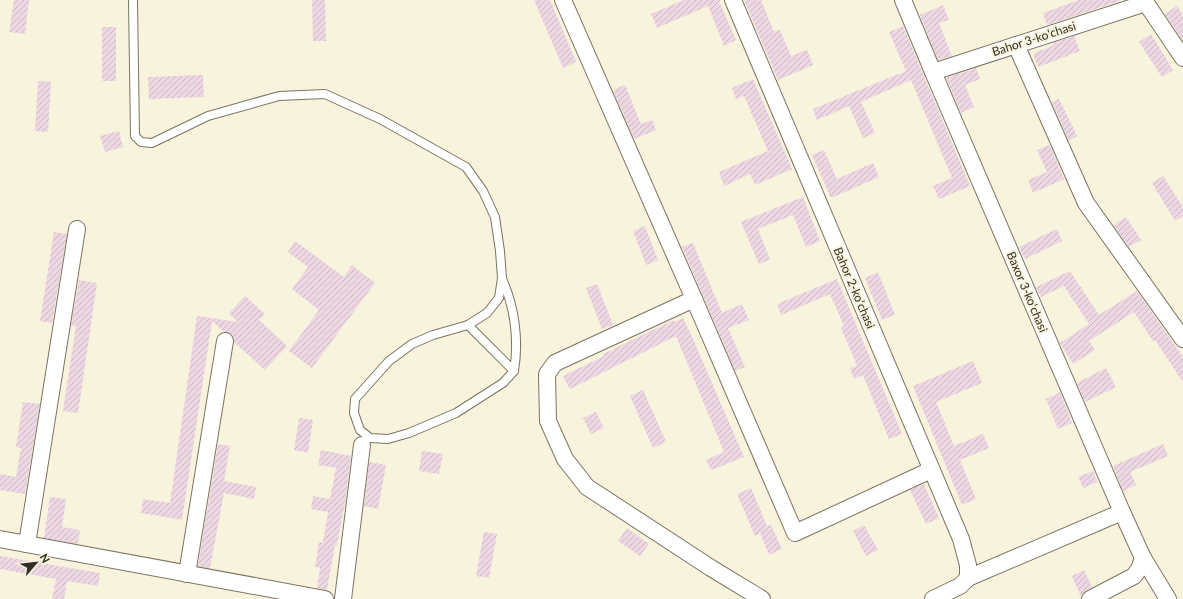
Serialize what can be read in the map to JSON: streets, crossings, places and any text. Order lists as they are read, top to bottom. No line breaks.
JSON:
{"streets":{"street":["Bahor 3-koʻchasi","Bahor 2-koʻchasi","Baxor 3-koʻchasi"]},"crossings":[["Bahor 3-koʻchasi","Baxor 3-koʻchasi"]],"north":"top right"}
